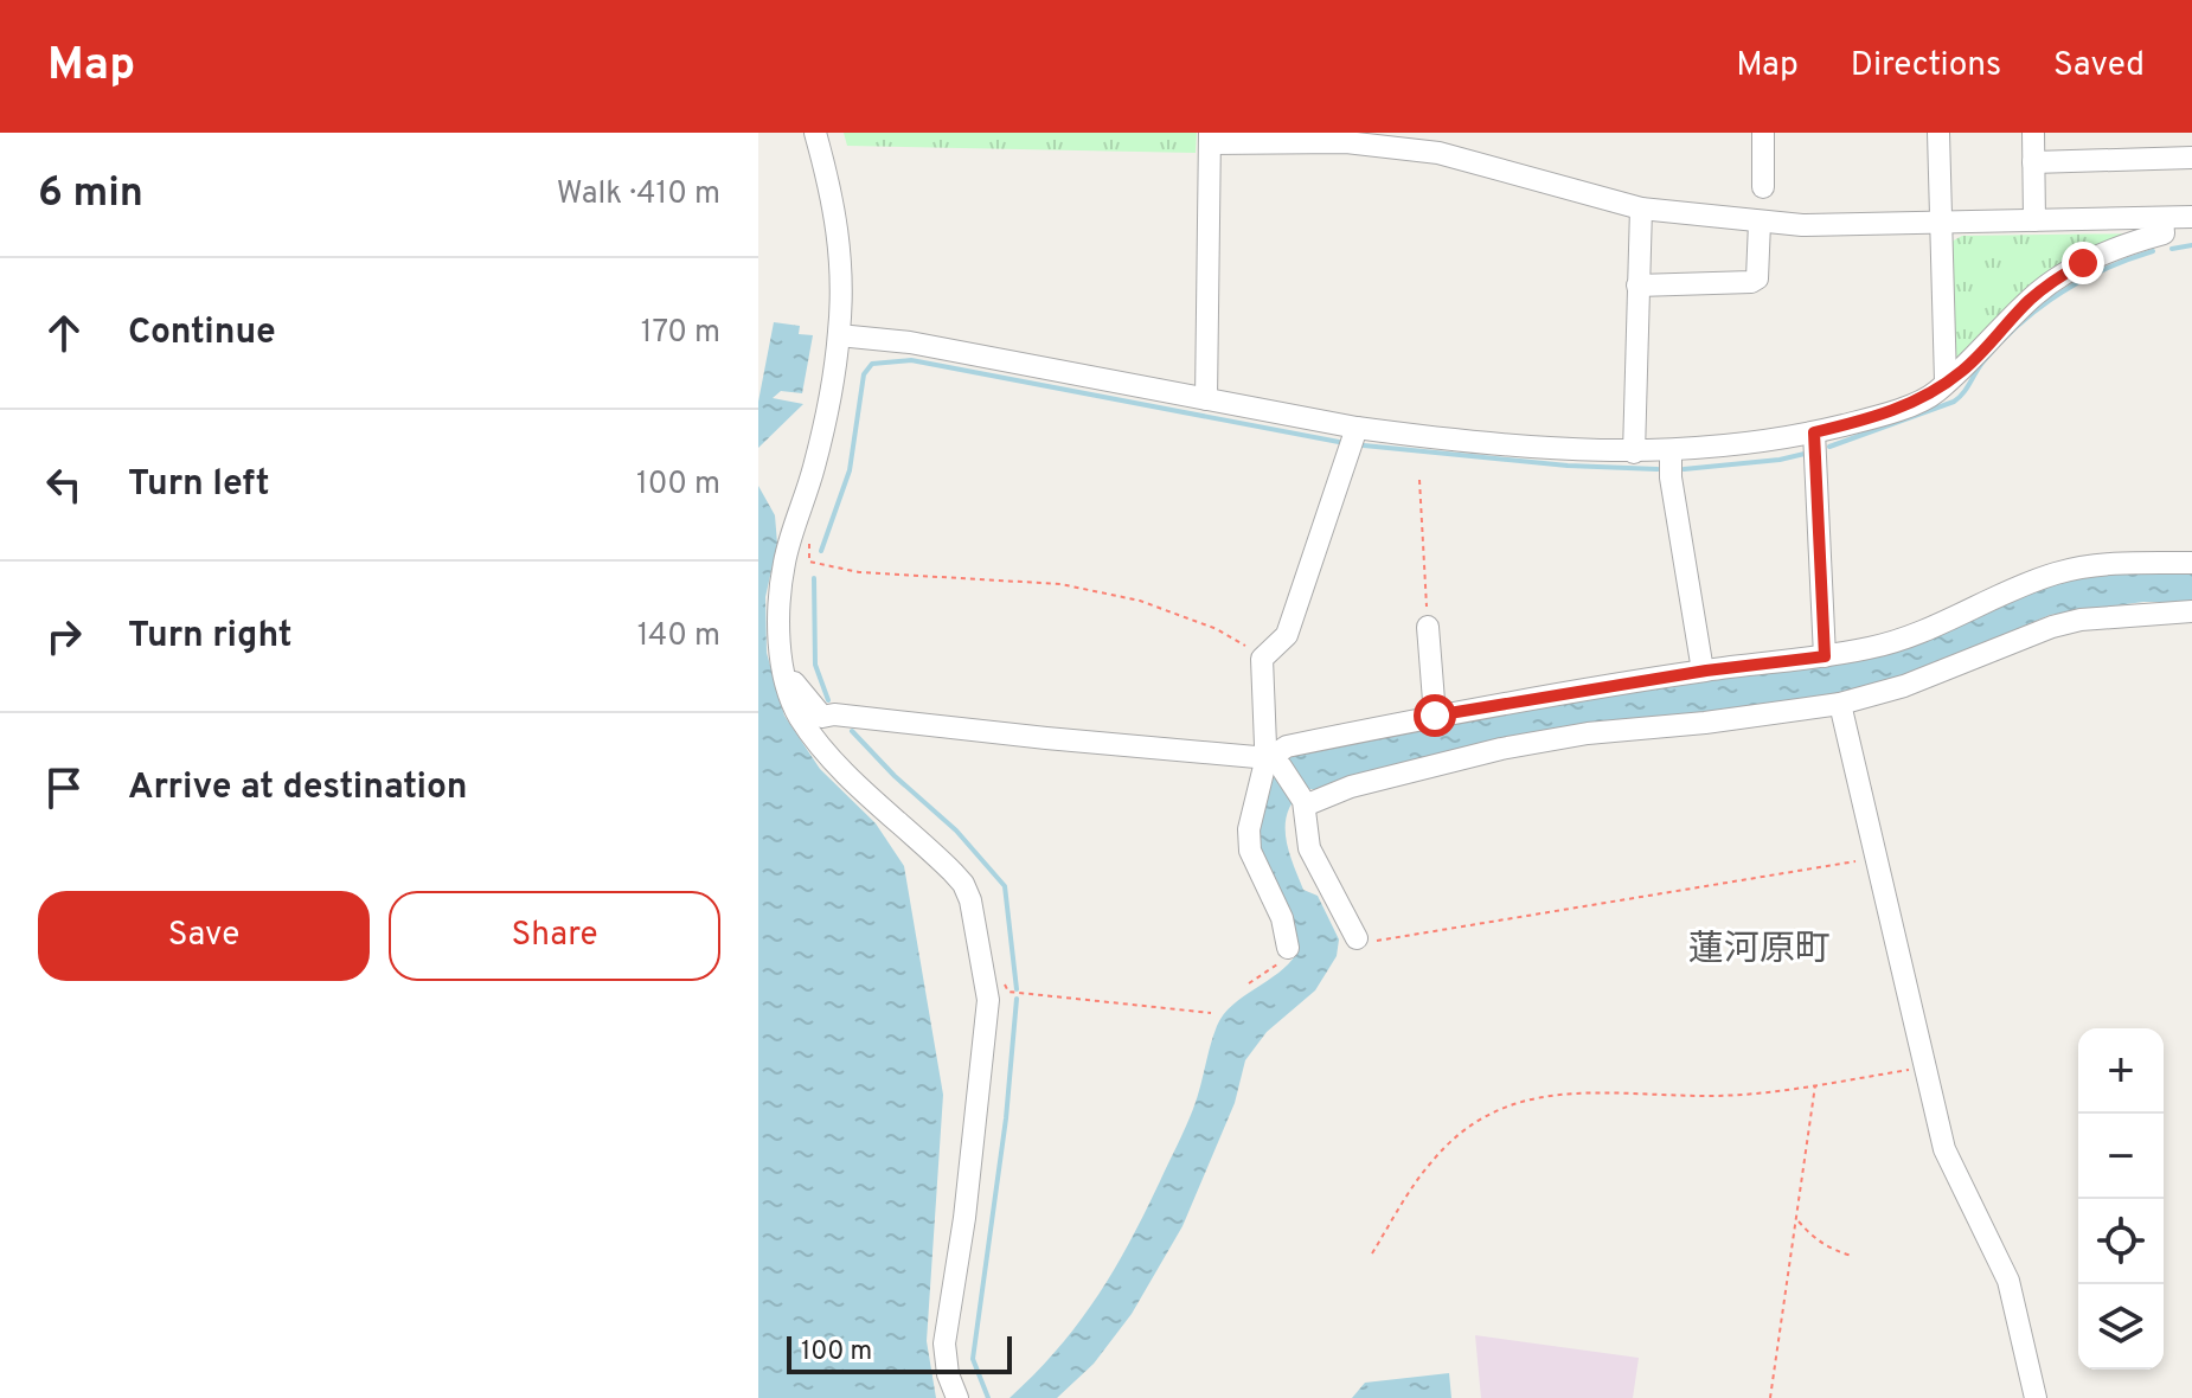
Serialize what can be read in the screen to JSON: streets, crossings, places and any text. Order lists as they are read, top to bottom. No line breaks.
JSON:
{"districts":["蓮河原町"],"scale_bar":"100 m","page":{"header":"Map","nav":["Map","Directions","Saved"],"heading":["6 min","Walk · 410 m"],"list":[["Continue","170 m"],["Turn left","100 m"],["Turn right","140 m"],"Arrive at destination"],"buttons":["Save","Share"],"map_buttons":["+","−"],"scale":"100 m"}}
